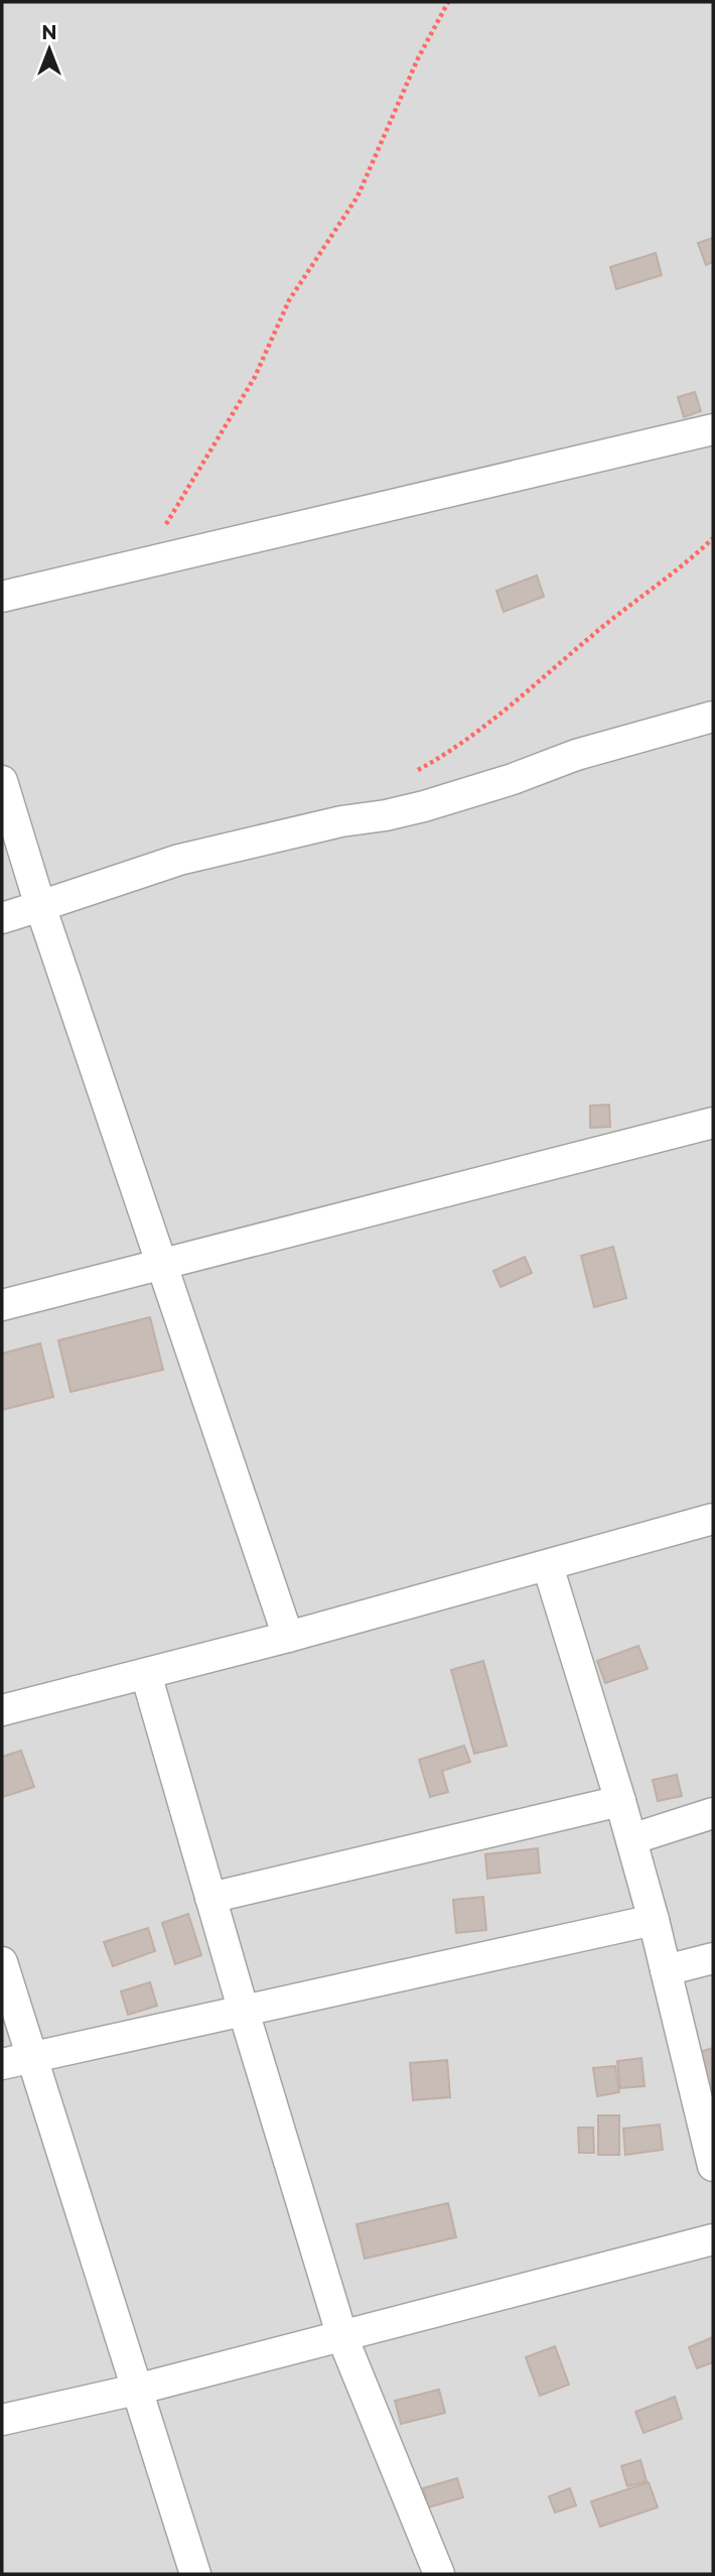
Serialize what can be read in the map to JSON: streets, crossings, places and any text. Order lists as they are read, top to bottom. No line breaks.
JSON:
{"north":"top"}
